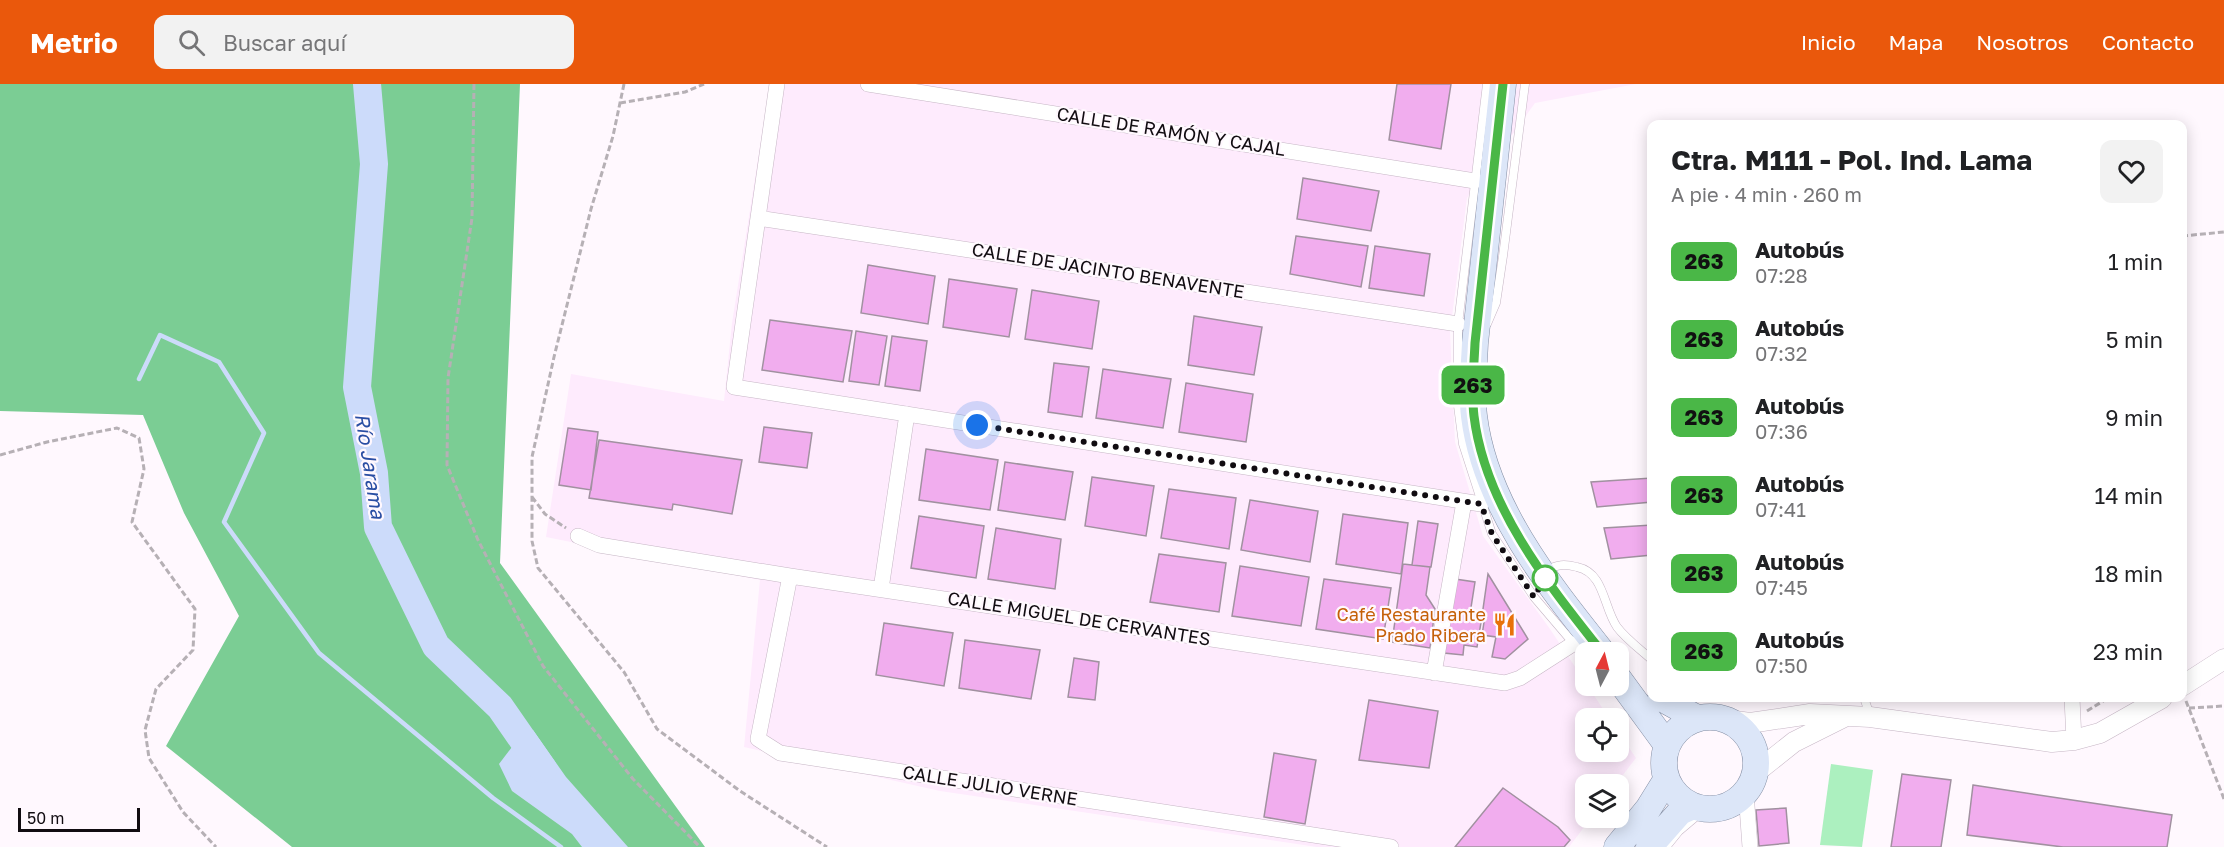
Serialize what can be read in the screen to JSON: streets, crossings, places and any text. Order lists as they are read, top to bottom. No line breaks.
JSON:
{"streets":{"street":["CALLE DE RAMÓN Y CAJAL","CALLE DE JACINTO BENAVENTE","CALLE MIGUEL DE CERVANTES","CALLE JULIO VERNE"]},"crossings":[["CALLE MIGUEL DE CERVANTES","CALLE JULIO VERNE"]],"water":["Río Jarama"],"places":{"restaurant":["Café Restaurante Prado Ribera"]},"lines":["bus line 263"],"scale_bar":"50 m","north":"top","page":{"header":"Metrio","search":"Buscar aquí","nav":["Inicio","Mapa","Nosotros","Contacto"],"on_map":"263","heading":["Ctra. M111 - Pol. Ind. Lama","A pie · 4 min · 260 m"],"list":[{"mark":"263","name":"Autobús","note":"07:28","value":"1 min"},{"mark":"263","name":"Autobús","note":"07:32","value":"5 min"},{"mark":"263","name":"Autobús","note":"07:36","value":"9 min"},{"mark":"263","name":"Autobús","note":"07:41","value":"14 min"},{"mark":"263","name":"Autobús","note":"07:45","value":"18 min"},{"mark":"263","name":"Autobús","note":"07:50","value":"23 min"}],"scale":"50 m"}}
